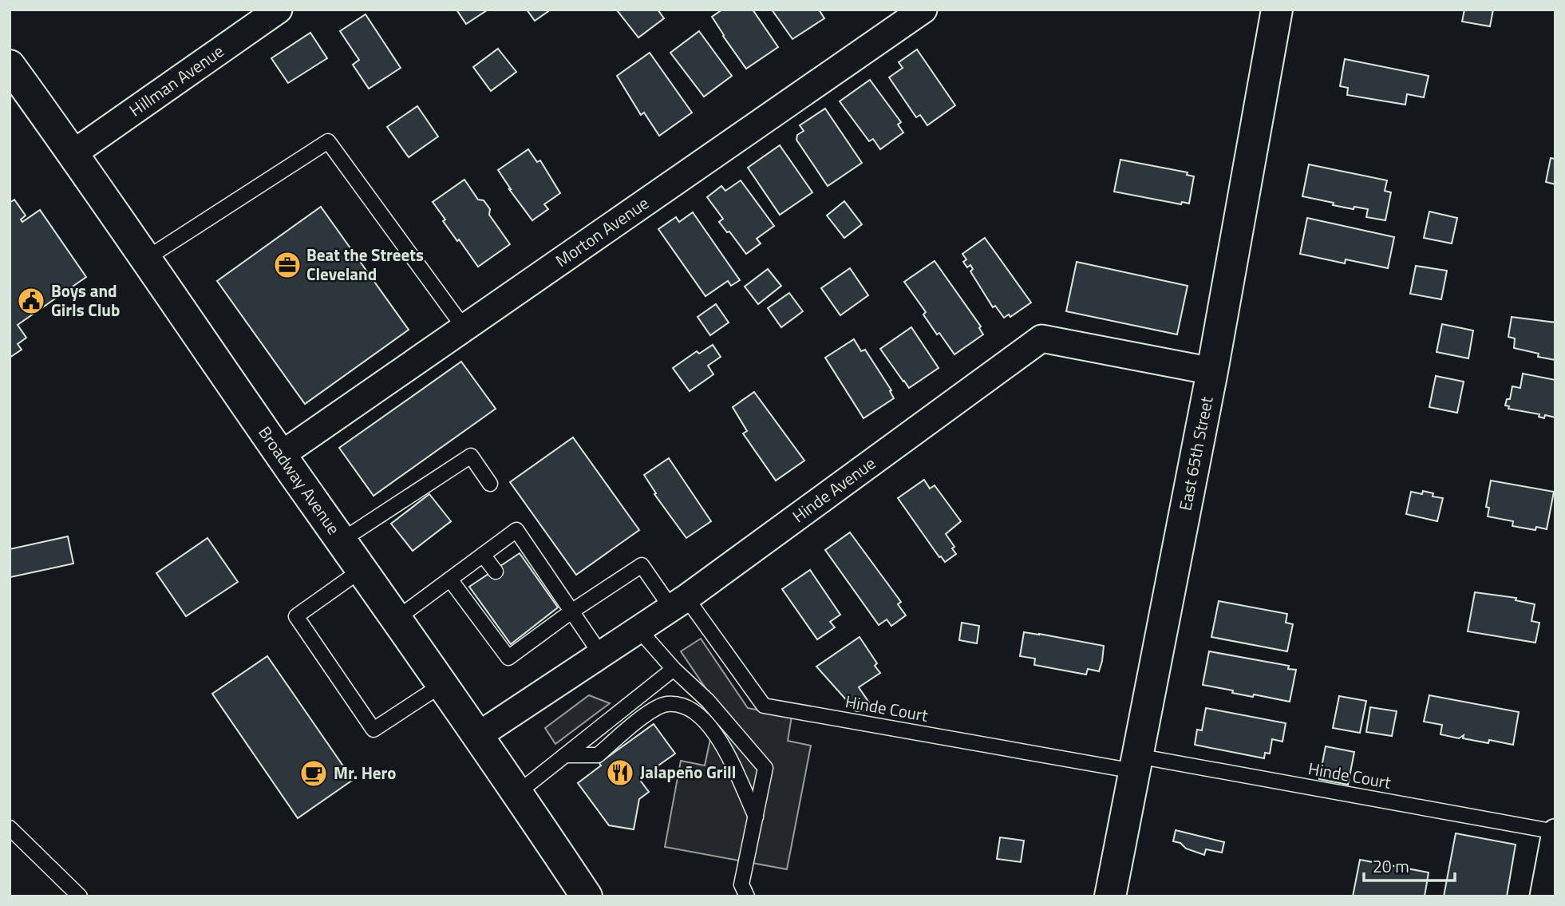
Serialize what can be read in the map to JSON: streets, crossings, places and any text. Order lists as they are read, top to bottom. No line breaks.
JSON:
{"streets":{"main road":["East 65th Street","Broadway Avenue"],"street":["Hillman Avenue","Morton Avenue","Hinde Avenue"],"lane":["Hinde Court"]},"crossings":[["Hillman Avenue","Broadway Avenue"],["Morton Avenue","Broadway Avenue"],["East 65th Street","Hinde Avenue"],["East 65th Street","Hinde Court"],["Broadway Avenue","Hinde Avenue"],["Hinde Avenue","Hinde Court"]],"places":{"office":["Beat the Streets Cleveland"],"public building":["Boys and Girls Club"],"restaurant":["Jalapeño Grill"],"cafe":["Mr. Hero"]},"scale_bar":"20 m"}
